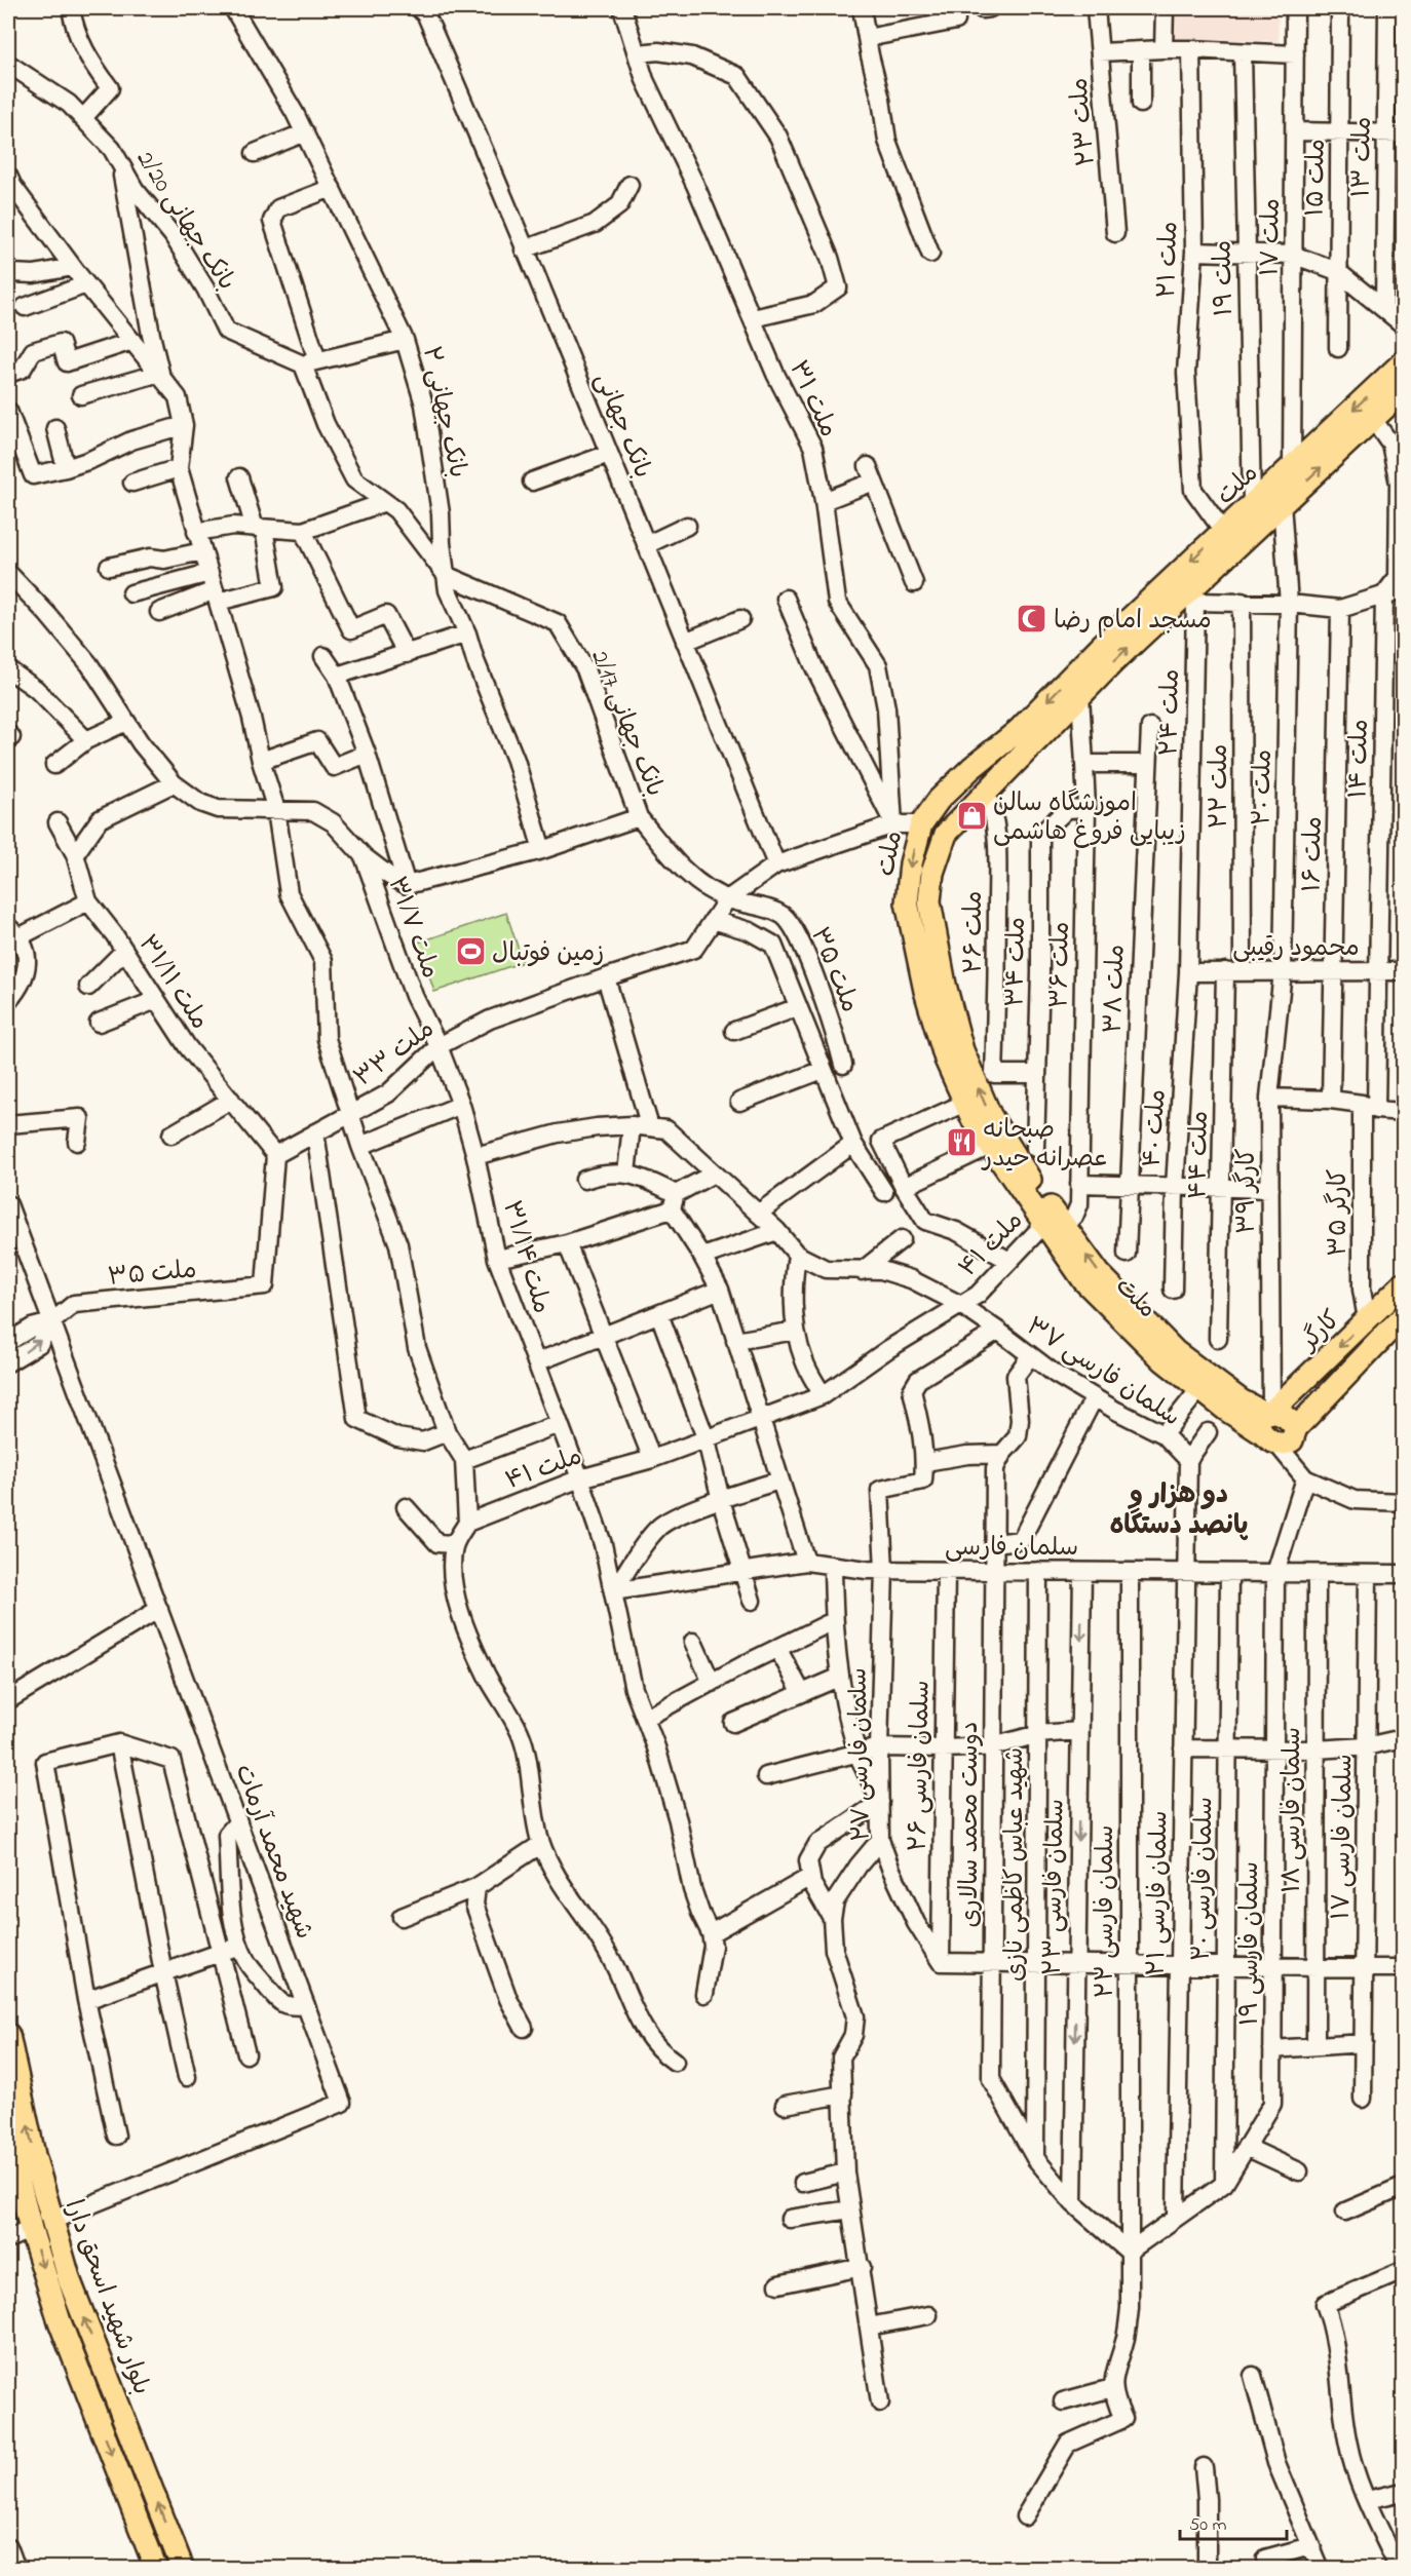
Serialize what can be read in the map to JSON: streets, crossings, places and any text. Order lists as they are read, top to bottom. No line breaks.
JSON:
{"streets":{"main road":["ملت","کارگر","بلوار شهید اسحق دارا"],"street":["ملت ۲۳","ملت ۱۳","ملت ۱۵","بانک جهانی 2/20","ملت ۱۷","ملت ۲۱","ملت ۱۹","ملت ۳۱","بانک جهانی ۲","بانک جهانی","ملت ۲۴","بانک جهانی 2/17","ملت ۱۴","ملت ۲۲","ملت ۲۰","ملت ۱۶","ملت ۳۱/۷","ملت ۲۶","محمود رقیبی","ملت ۳۴","ملت ۳۶","ملت ۳۵","ملت ۳۱/۱۱","ملت ۳۸","ملت ۳۳","ملت ۴۰","ملت ۴۴","کارگر ۳۹","کارگر ۳۵","ملت ۴۱","ملت ۳۱/۱۴","سلمان فارسی ۳۷","سلمان فارسی","سلمان فارسی ۲۷","سلمان فارسی ۲۶","سلمان فارسی ۱۸","دوست محمد سالاری","سلمان فارسی ۱۷","شهید محمد آرمات","شهید عباس کاظمی نازی","سلمان فارسی ۲۰","سلمان فارسی ۲۳","سلمان فارسی ۲۱","سلمان فارسی ۲۲","سلمان فارسی ۱۹"]},"crossings":[["ملت ۱۷","ملت"],["ملت ۲۱","ملت"],["ملت ۱۹","ملت"],["ملت ۳۱","ملت ۳۳"],["بانک جهانی ۲","بانک جهانی 2/17"],["بانک جهانی","ملت ۳۳"],["ملت","ملت ۲۴"],["ملت","ملت ۱۴"],["ملت","ملت ۲۰"],["ملت","ملت ۲۶"],["ملت","ملت ۳۶"],["ملت","ملت ۳۳"],["ملت","کارگر ۳۹"],["ملت","ملت ۴۱"],["ملت","کارگر"],["ملت ۲۴","محمود رقیبی"],["ملت ۲۴","ملت ۴۰"],["بانک جهانی 2/17","ملت ۳۵"],["ملت ۱۴","محمود رقیبی"],["ملت ۱۴","کارگر ۳۵"],["ملت ۲۲","محمود رقیبی"],["ملت ۲۰","محمود رقیبی"],["ملت ۲۰","کارگر ۳۹"],["ملت ۱۶","محمود رقیبی"],["ملت ۳۱/۷","ملت ۳۳"],["ملت ۳۱/۷","ملت ۳۱/۱۴"],["ملت ۲۶","ملت ۳۴"],["محمود رقیبی","ملت ۴۰"],["محمود رقیبی","ملت ۴۴"],["محمود رقیبی","کارگر ۳۹"],["ملت ۳۴","ملت ۳۶"],["ملت ۳۶","ملت ۴۱"],["ملت ۳۵","ملت ۳۱/۱۱"],["ملت ۳۵","ملت ۳۳"],["ملت ۳۵","شهید محمد آرمات"],["ملت ۳۱/۱۱","ملت ۳۳"],["ملت ۳۳","ملت ۴۱"],["ملت ۳۳","ملت ۳۱/۱۴"],["کارگر ۳۹","کارگر"],["کارگر ۳۵","کارگر"],["ملت ۴۱","ملت ۳۱/۱۴"],["ملت ۴۱","سلمان فارسی ۳۷"],["ملت ۳۱/۱۴","سلمان فارسی"],["سلمان فارسی ۳۷","سلمان فارسی"],["سلمان فارسی ۳۷","دوست محمد سالاری"],["سلمان فارسی ۳۷","سلمان فارسی ۲۱"],["سلمان فارسی","سلمان فارسی ۲۷"],["سلمان فارسی","سلمان فارسی ۲۶"],["سلمان فارسی","سلمان فارسی ۱۸"],["سلمان فارسی","دوست محمد سالاری"],["سلمان فارسی","سلمان فارسی ۱۷"],["سلمان فارسی","شهید عباس کاظمی نازی"],["سلمان فارسی","سلمان فارسی ۲۰"],["سلمان فارسی","سلمان فارسی ۲۳"],["سلمان فارسی","سلمان فارسی ۲۱"],["سلمان فارسی","سلمان فارسی ۲۲"],["سلمان فارسی","سلمان فارسی ۱۹"],["سلمان فارسی ۲۷","سلمان فارسی ۲۶"],["دوست محمد سالاری","شهید عباس کاظمی نازی"],["شهید محمد آرمات","بلوار شهید اسحق دارا"],["سلمان فارسی ۲۰","سلمان فارسی ۱۹"],["سلمان فارسی ۲۱","سلمان فارسی ۱۹"],["سلمان فارسی ۲۲","سلمان فارسی ۱۹"]],"one_way":["سلمان فارسی ۲۳"],"districts":["دو هزار و پانصد دستگاه"],"places":{"mosque":["مسجد امام رضا"],"shop":["اموزشگاه سالن زیبایی فروغ هاشمی"],"sports":["زمین فوتبال"],"restaurant":["صبحانه عصرانه حیدر"]},"scale_bar":"50 m"}
